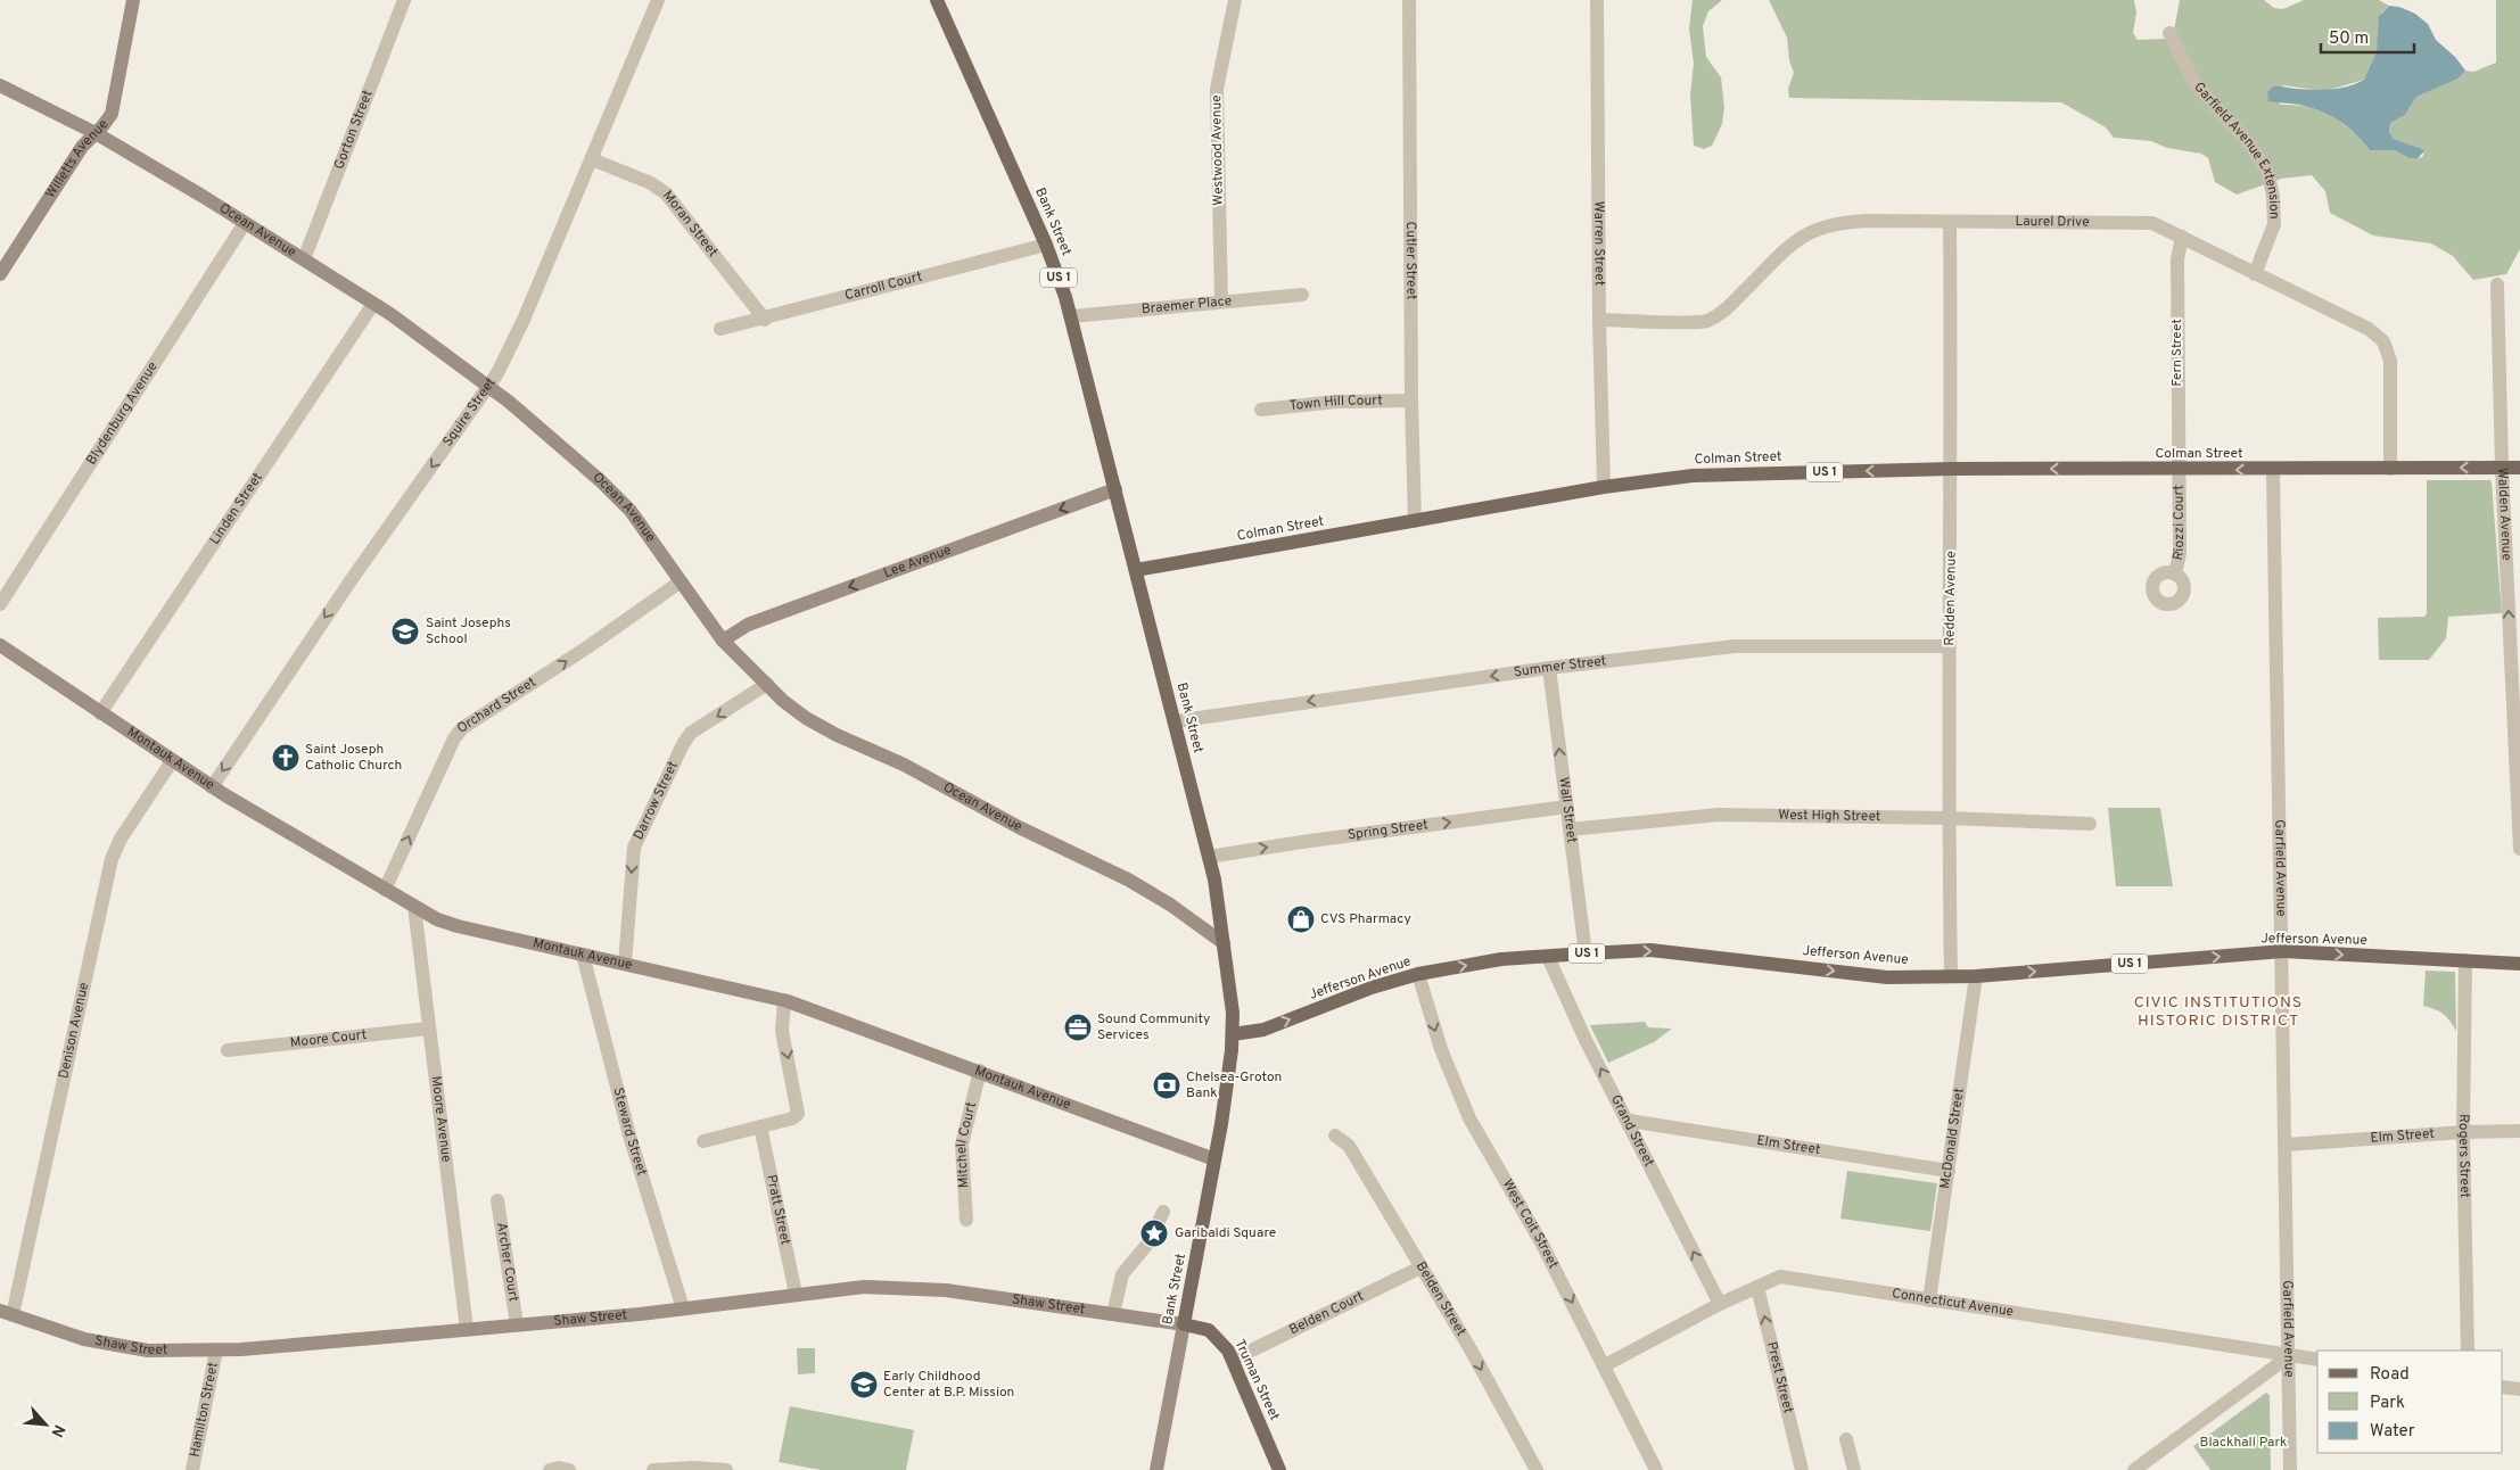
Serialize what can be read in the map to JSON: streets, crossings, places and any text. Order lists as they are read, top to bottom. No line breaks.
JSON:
{"streets":{"main road":["Bank Street","US 1","Colman Street","Jefferson Avenue","Truman Street"],"street":["Gorton Street","Westwood Avenue","Garfield Avenue Extension","Willetts Avenue","Laurel Drive","Moran Street","Ocean Avenue","Warren Street","Cutler Street","Carroll Court","Braemer Place","Fern Street","Town Hill Court","Squire Street","Blydenburg Avenue","Linden Street","Walden Avenue","Riozzi Court","Lee Avenue","Redden Avenue","Summer Street","Orchard Street","Montauk Avenue","Darrow Street","Wall Street","West High Street","Spring Street","Garfield Avenue","Denison Avenue","Moore Court","Moore Avenue","Grand Street","Steward Street","Elm Street","McDonald Street","Mitchell Court","Rogers Street","Pratt Street","West Coit Street","Archer Court","Belden Street","Connecticut Avenue","Shaw Street","Belden Court","Prest Street","Hamilton Street"]},"crossings":[["Gorton Street","Ocean Avenue"],["Westwood Avenue","Braemer Place"],["Garfield Avenue Extension","Laurel Drive"],["Willetts Avenue","Ocean Avenue"],["Bank Street","Ocean Avenue"],["Bank Street","Carroll Court"],["Bank Street","Braemer Place"],["Bank Street","Colman Street"],["Bank Street","Lee Avenue"],["Bank Street","Summer Street"],["Bank Street","Montauk Avenue"],["Bank Street","Spring Street"],["Bank Street","Jefferson Avenue"],["Bank Street","Shaw Street"],["Bank Street","Truman Street"],["Laurel Drive","Warren Street"],["Laurel Drive","Fern Street"],["Laurel Drive","Colman Street"],["Laurel Drive","Redden Avenue"],["Moran Street","Carroll Court"],["Moran Street","Squire Street"],["Ocean Avenue","Squire Street"],["Ocean Avenue","Blydenburg Avenue"],["Ocean Avenue","Linden Street"],["Ocean Avenue","Lee Avenue"],["Ocean Avenue","Orchard Street"],["Ocean Avenue","Darrow Street"],["Warren Street","Colman Street"],["Cutler Street","Town Hill Court"],["Cutler Street","Colman Street"],["Fern Street","Colman Street"],["Fern Street","Riozzi Court"],["Squire Street","Montauk Avenue"],["Colman Street","Walden Avenue"],["Colman Street","Riozzi Court"],["Colman Street","Redden Avenue"],["Colman Street","Garfield Avenue"],["Linden Street","Montauk Avenue"],["Redden Avenue","Summer Street"],["Redden Avenue","West High Street"],["Redden Avenue","Jefferson Avenue"],["Summer Street","Wall Street"],["Orchard Street","Montauk Avenue"],["Montauk Avenue","Darrow Street"],["Montauk Avenue","Denison Avenue"],["Montauk Avenue","Moore Avenue"],["Montauk Avenue","Steward Street"],["Montauk Avenue","Mitchell Court"],["Wall Street","West High Street"],["Wall Street","Spring Street"],["Wall Street","Jefferson Avenue"],["Garfield Avenue","Jefferson Avenue"],["Garfield Avenue","Elm Street"],["Garfield Avenue","Connecticut Avenue"],["Jefferson Avenue","Grand Street"],["Jefferson Avenue","McDonald Street"],["Jefferson Avenue","Rogers Street"],["Jefferson Avenue","West Coit Street"],["Denison Avenue","Shaw Street"],["Moore Court","Moore Avenue"],["Moore Avenue","Shaw Street"],["Grand Street","Elm Street"],["Grand Street","Connecticut Avenue"],["Steward Street","Shaw Street"],["Elm Street","McDonald Street"],["Elm Street","Rogers Street"],["McDonald Street","Connecticut Avenue"],["Pratt Street","Shaw Street"],["West Coit Street","Connecticut Avenue"],["Archer Court","Shaw Street"],["Belden Street","Belden Court"],["Connecticut Avenue","Prest Street"],["Shaw Street","Truman Street"],["Shaw Street","Hamilton Street"],["Belden Court","Truman Street"]],"one_way":["Squire Street","Colman Street","Walden Avenue","Lee Avenue","Summer Street","Orchard Street","Darrow Street","Wall Street","Spring Street","Jefferson Avenue","Grand Street","West Coit Street","Belden Street","Prest Street"],"districts":["CIVIC INSTITUTIONS HISTORIC DISTRICT"],"parks":["Blackhall Park"],"places":{"school or university":["Saint Josephs School","Early Childhood Center at B.P. Mission"],"church":["Saint Joseph Catholic Church"],"shop":["CVS Pharmacy"],"office":["Sound Community Services"],"bank":["Chelsea-Groton Bank"],"place":["Garibaldi Square"]},"legend":["Road","Park","Water"],"scale_bar":"50 m","north":"bottom right"}
